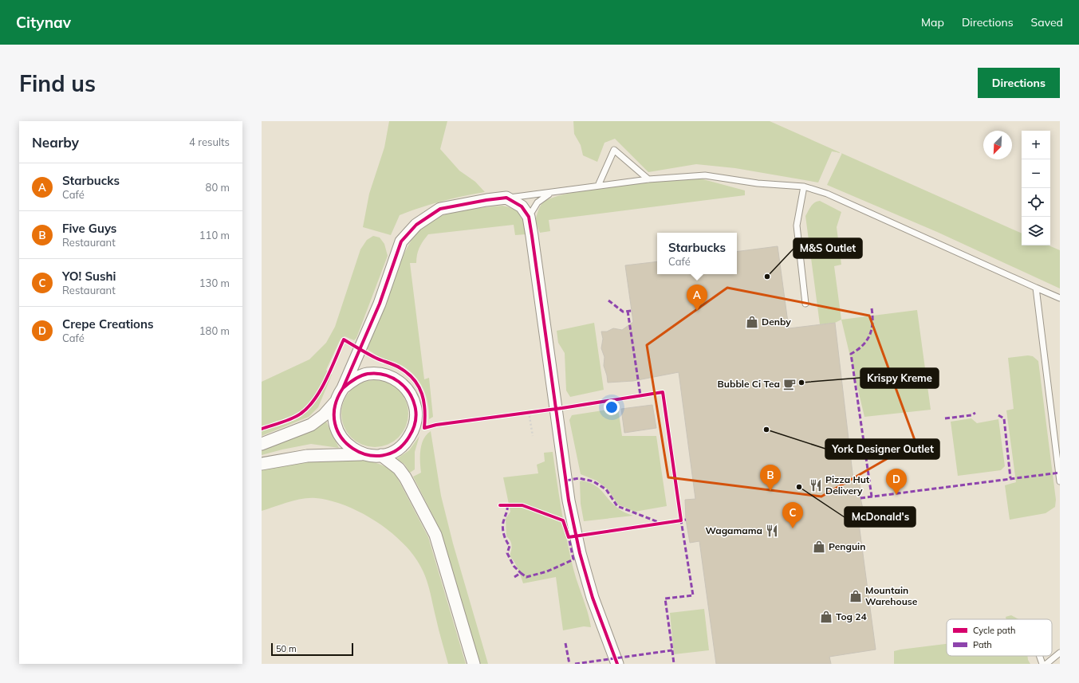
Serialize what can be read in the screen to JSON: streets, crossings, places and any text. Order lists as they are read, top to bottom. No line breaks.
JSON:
{"places":{"other":["M&S Outlet","Krispy Kreme","York Designer Outlet","McDonald's"],"shop":["Denby","Penguin","Mountain Warehouse","Tog 24"],"cafe":["Bubble Ci Tea"],"restaurant":["Pizza Hut Delivery","Wagamama"]},"legend":["Cycle path","Path"],"scale_bar":"50 m","north":"bottom left","page":{"header":"Citynav","nav":["Map","Directions","Saved"],"buttons":"Directions","title":"Find us","heading":["Nearby","4 results"],"map_buttons":["+","−"],"list":[{"mark":"A","name":"Starbucks","note":"Café","value":"80 m"},{"mark":"B","name":"Five Guys","note":"Restaurant","value":"110 m"},{"mark":"C","name":"YO! Sushi","note":"Restaurant","value":"130 m"},{"mark":"D","name":"Crepe Creations","note":"Café","value":"180 m"}],"popup":["Starbucks","Café"],"pins":["A","B","D","C"],"scale":"50 m"}}
